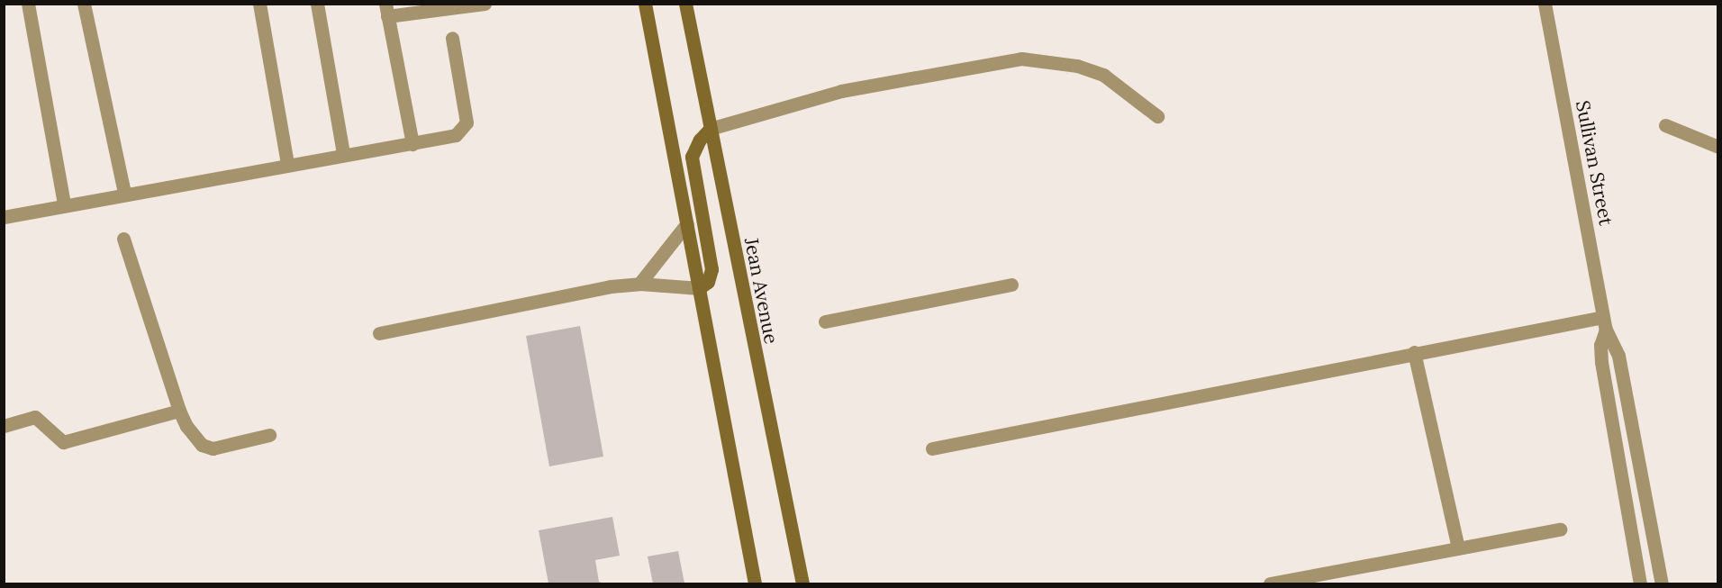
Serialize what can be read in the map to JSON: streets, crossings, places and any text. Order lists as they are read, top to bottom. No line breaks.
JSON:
{"streets":{"main road":["Jean Avenue"],"street":["Sullivan Street"]}}
